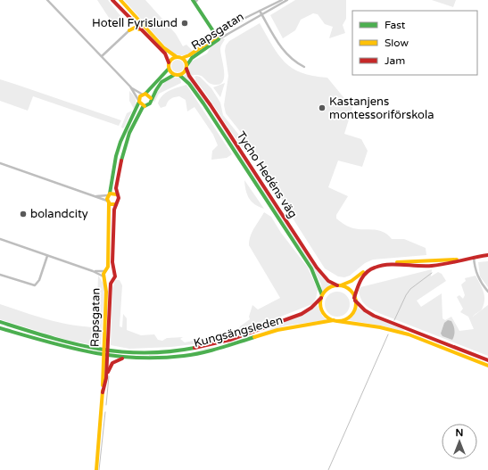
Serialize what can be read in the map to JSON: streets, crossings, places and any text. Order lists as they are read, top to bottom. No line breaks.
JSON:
{"streets":{"main road":["Rapsgatan","Tycho Hedéns väg","Kungsängsleden"]},"crossings":[["Rapsgatan","Tycho Hedéns väg"],["Rapsgatan","Kungsängsleden"],["Tycho Hedéns väg","Kungsängsleden"]],"places":["Hotell Fyrislund","Kastanjens montessoriförskola","bolandcity"],"legend":["Fast","Slow","Jam"],"north":"top"}
